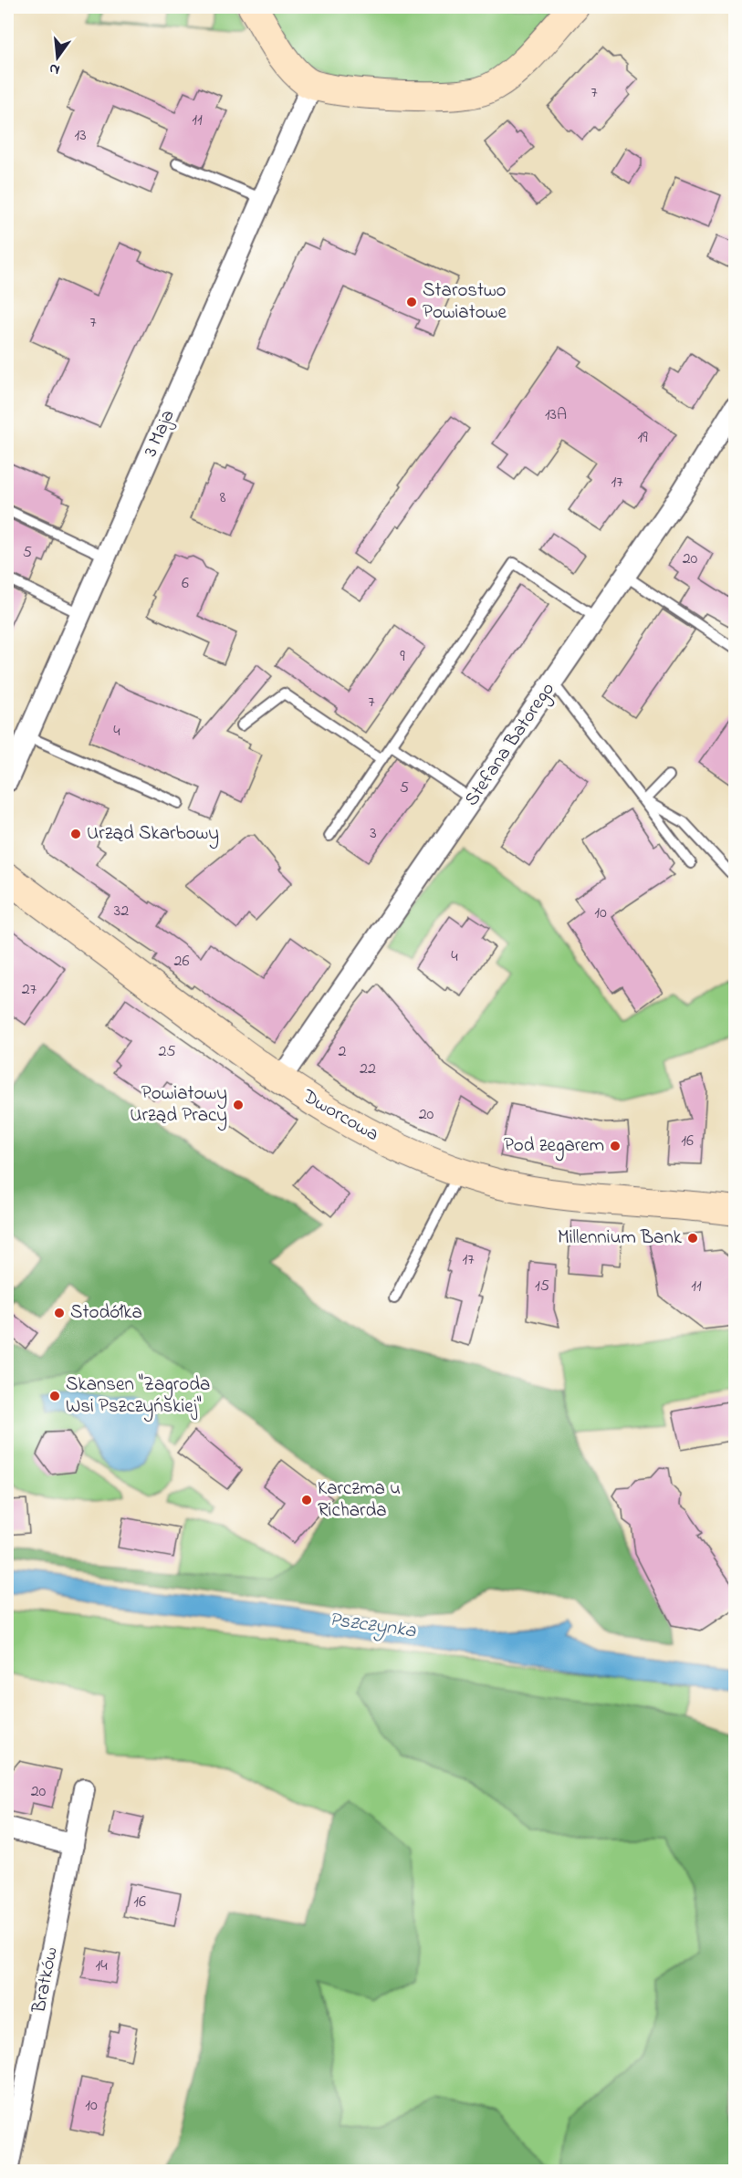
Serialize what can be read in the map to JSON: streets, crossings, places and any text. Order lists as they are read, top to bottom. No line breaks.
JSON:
{"streets":{"street":["3 Maja","Stefana Batorego","Dworcowa","Bratków"]},"crossings":[["Stefana Batorego","Dworcowa"]],"water":["Pszczynka"],"places":["Starostwo Powiatowe","Urząd Skarbowy","Powiatowy Urząd Pracy","Pod zegarem","Millennium Bank","Stodółka","Skansen \"Zagroda Wsi Pszczyńskiej\"","Karczma u Richarda"],"house_numbers":["7","11","13","7","13A","19","17","8","5","20","6","9","7","4","5","3","32","10","4","26","27","25","2","22","20","16","17","15","11","20","16","14","10"],"north":"bottom"}
